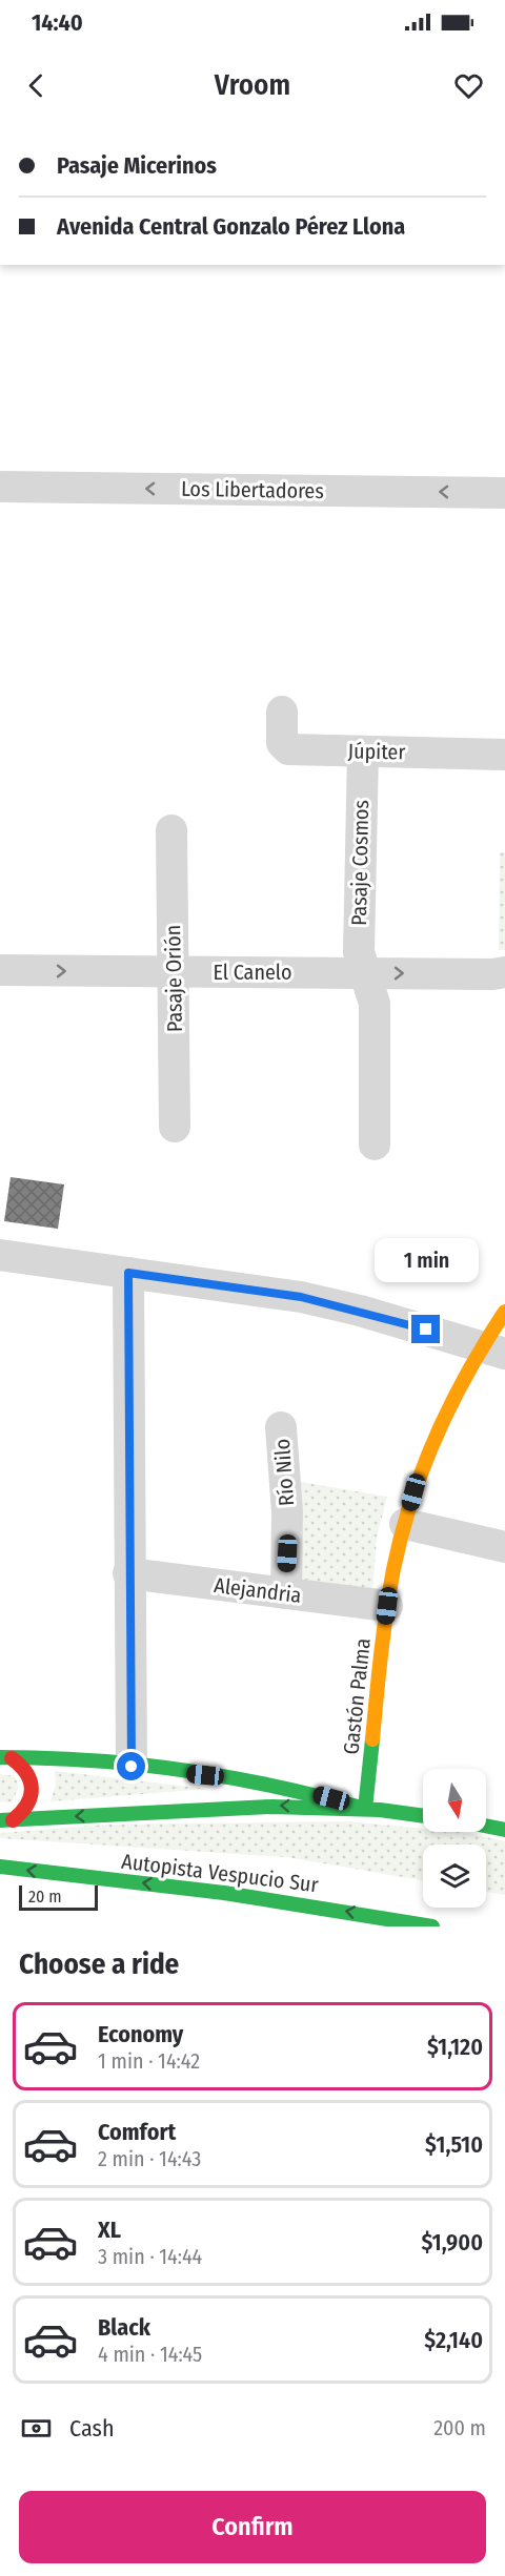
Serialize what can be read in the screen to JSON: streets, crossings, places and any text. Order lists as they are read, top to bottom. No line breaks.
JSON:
{"streets":{"main road":["Gastón Palma","Autopista Vespucio Sur"],"street":["Los Libertadores","Júpiter","Pasaje Cosmos","El Canelo","Pasaje Orión","Río Nilo","Alejandria"]},"crossings":[["Júpiter","Pasaje Cosmos"],["Pasaje Cosmos","El Canelo"],["El Canelo","Pasaje Orión"],["Río Nilo","Alejandria"],["Alejandria","Gastón Palma"]],"one_way":["Los Libertadores","El Canelo"],"scale_bar":"20 m","north":"bottom","page":{"status":"14:40","header":"Vroom","banner":["Pasaje Micerinos","Avenida Central Gonzalo Pérez Llona"],"bubble":"1 min","scale":"20 m","heading":"Choose a ride","list":[{"name":"Economy","note":"1 min · 14:42","value":"$1,120"},{"name":"Comfort","note":"2 min · 14:43","value":"$1,510"},{"name":"XL","note":"3 min · 14:44","value":"$1,900"},{"name":"Black","note":"4 min · 14:45","value":"$2,140"}],"pay":["Cash","200 m"],"buttons":"Confirm"}}
